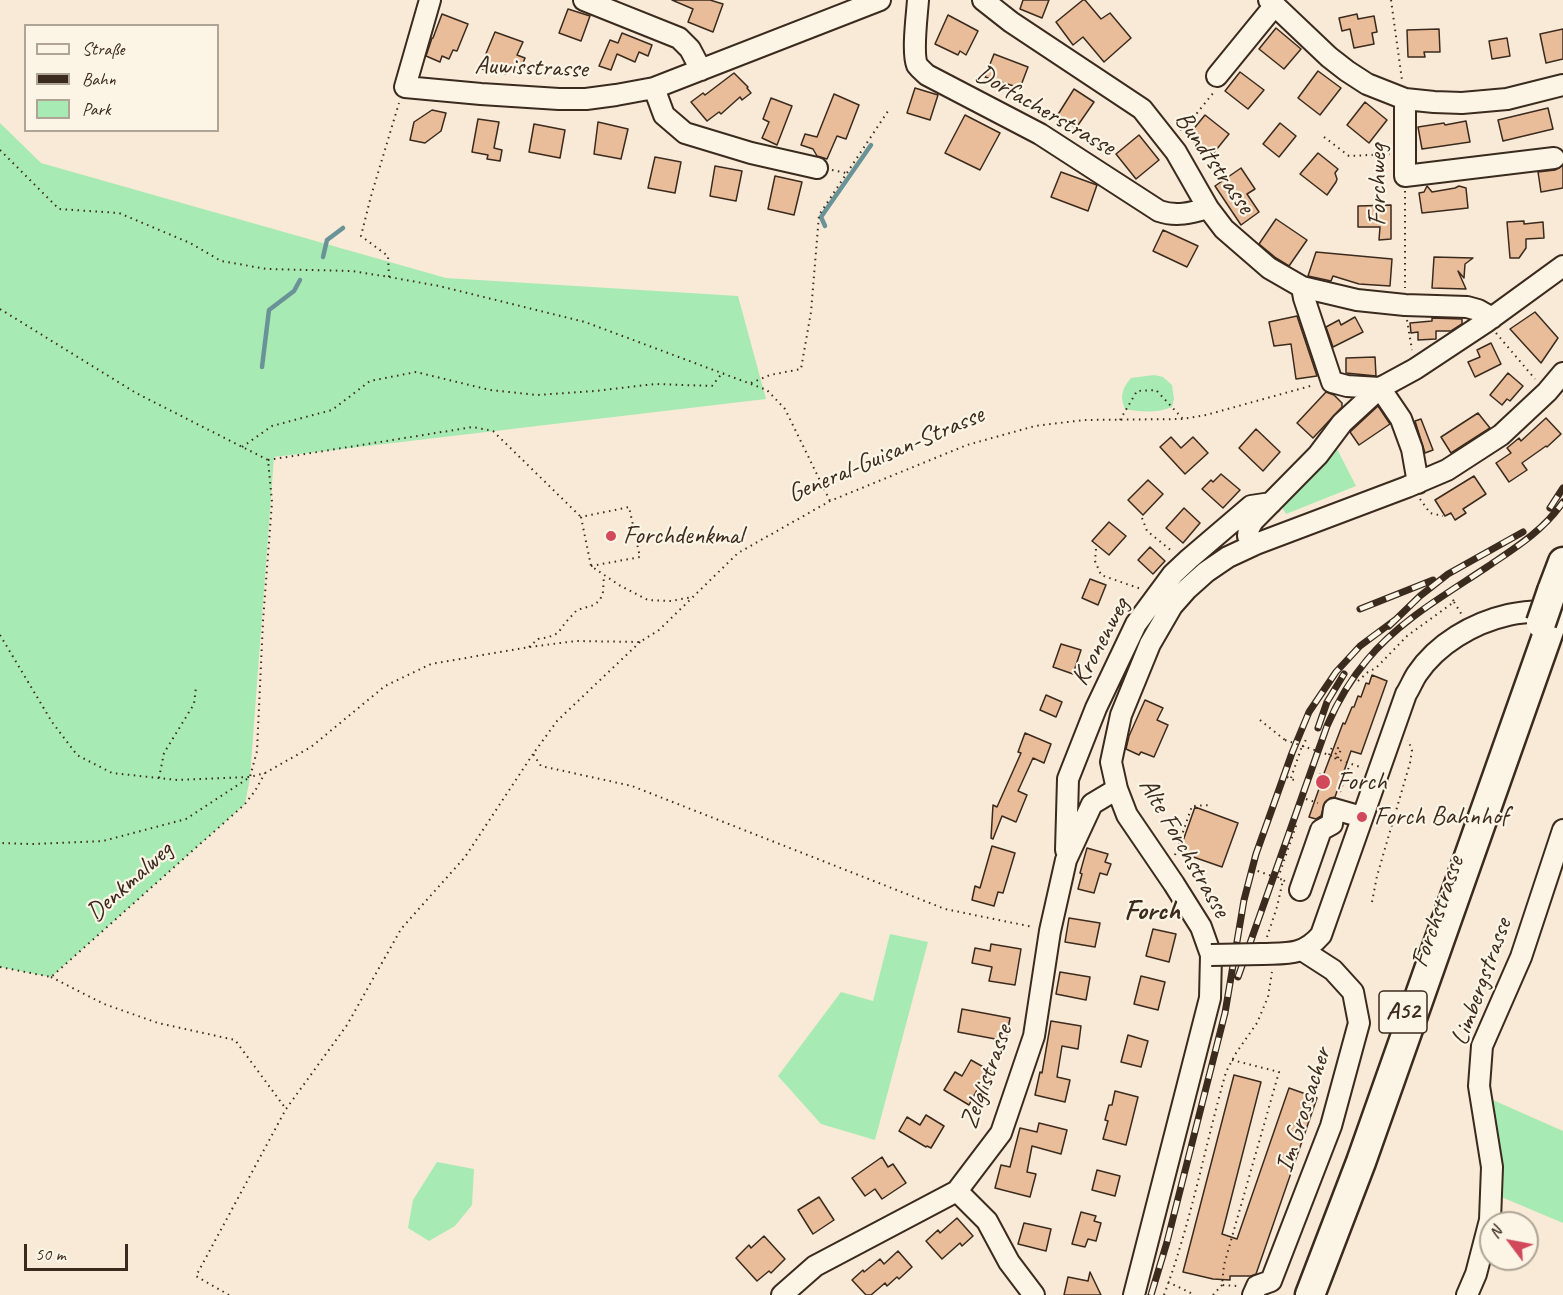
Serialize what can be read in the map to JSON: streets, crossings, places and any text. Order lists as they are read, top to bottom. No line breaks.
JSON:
{"streets":{"highway":["Forchstrasse","A52"],"street":["Auwisstrasse","Dorfacherstrasse","Bundtstrasse","Forchweg","Kronenweg","Alte Forchstrasse","Limbergstrasse","Zelglistrasse","Im Grossacher"],"path":["General-Guisan-Strasse","Denkmalweg"]},"crossings":[["Dorfacherstrasse","Bundtstrasse"],["Bundtstrasse","Forchweg"],["Kronenweg","Alte Forchstrasse"],["Kronenweg","Zelglistrasse"],["Alte Forchstrasse","Zelglistrasse"]],"districts":["Forch"],"places":["Forchdenkmal","Forch","Forch Bahnhof"],"legend":["Straße","Bahn","Park"],"scale_bar":"50 m","north":"top left"}
